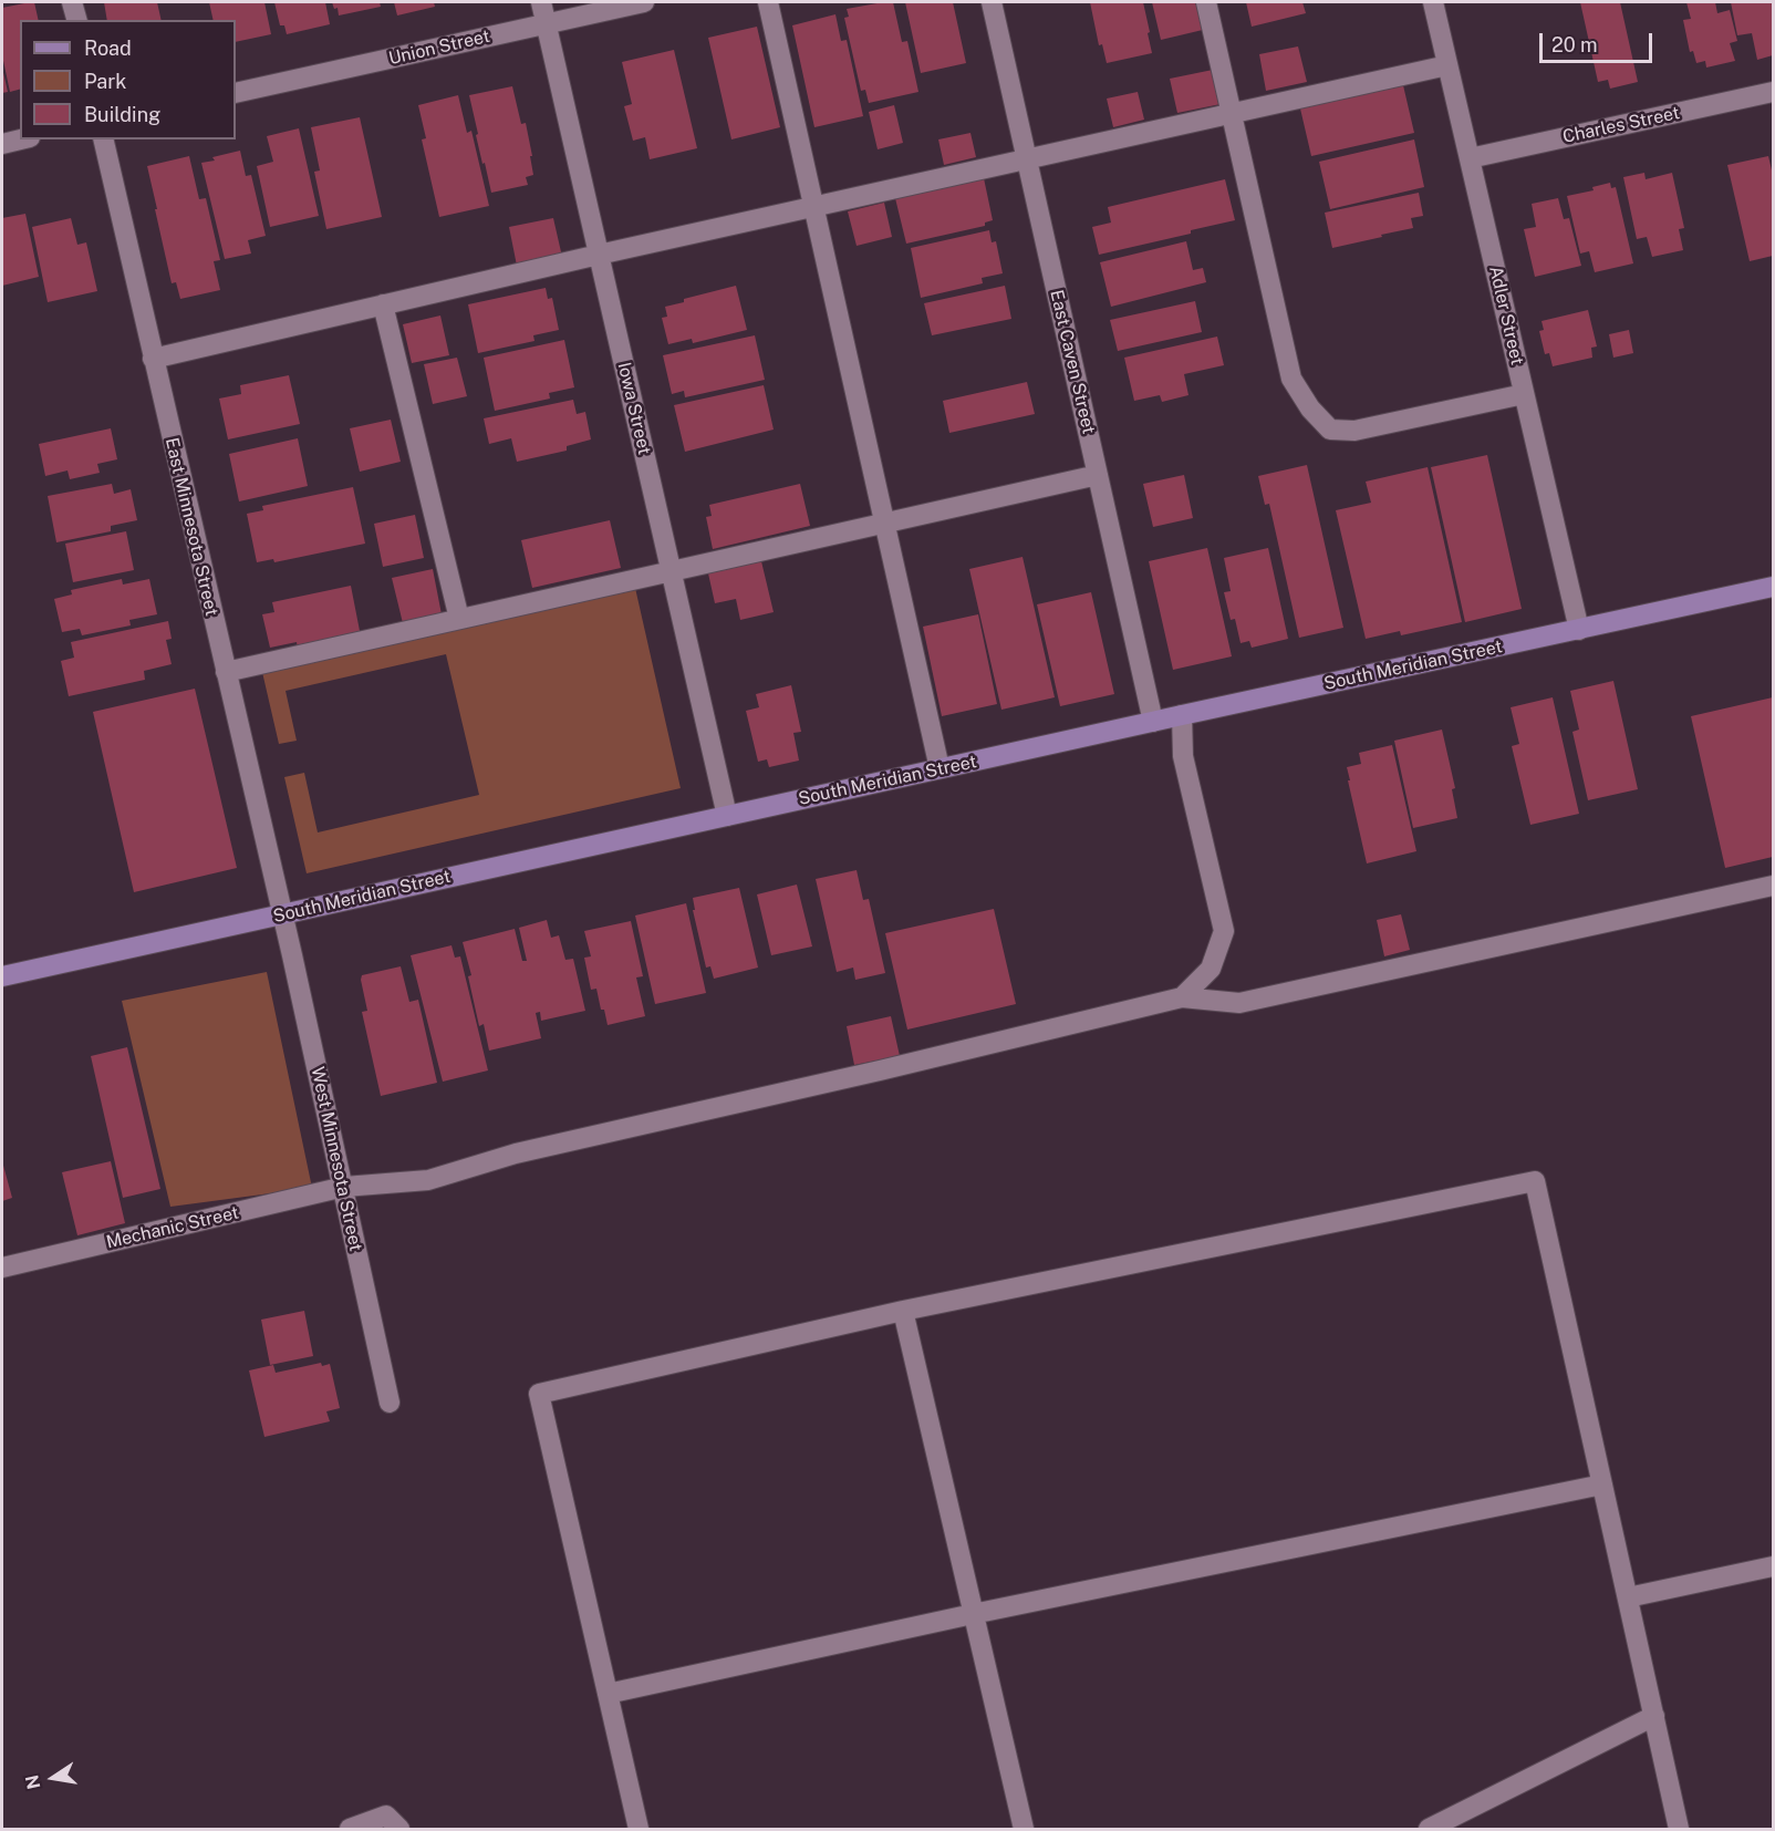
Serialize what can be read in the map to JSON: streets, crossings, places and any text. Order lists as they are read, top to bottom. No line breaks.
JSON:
{"streets":{"main road":["South Meridian Street"],"street":["Union Street","Charles Street","Adler Street","East Caven Street","Iowa Street","East Minnesota Street","West Minnesota Street","Mechanic Street"]},"crossings":[["Union Street","Iowa Street"],["Charles Street","Adler Street"],["Adler Street","South Meridian Street"],["East Caven Street","South Meridian Street"],["Iowa Street","South Meridian Street"],["East Minnesota Street","South Meridian Street"],["East Minnesota Street","West Minnesota Street"],["South Meridian Street","West Minnesota Street"],["West Minnesota Street","Mechanic Street"]],"legend":["Road","Park","Building"],"scale_bar":"20 m","north":"left"}
